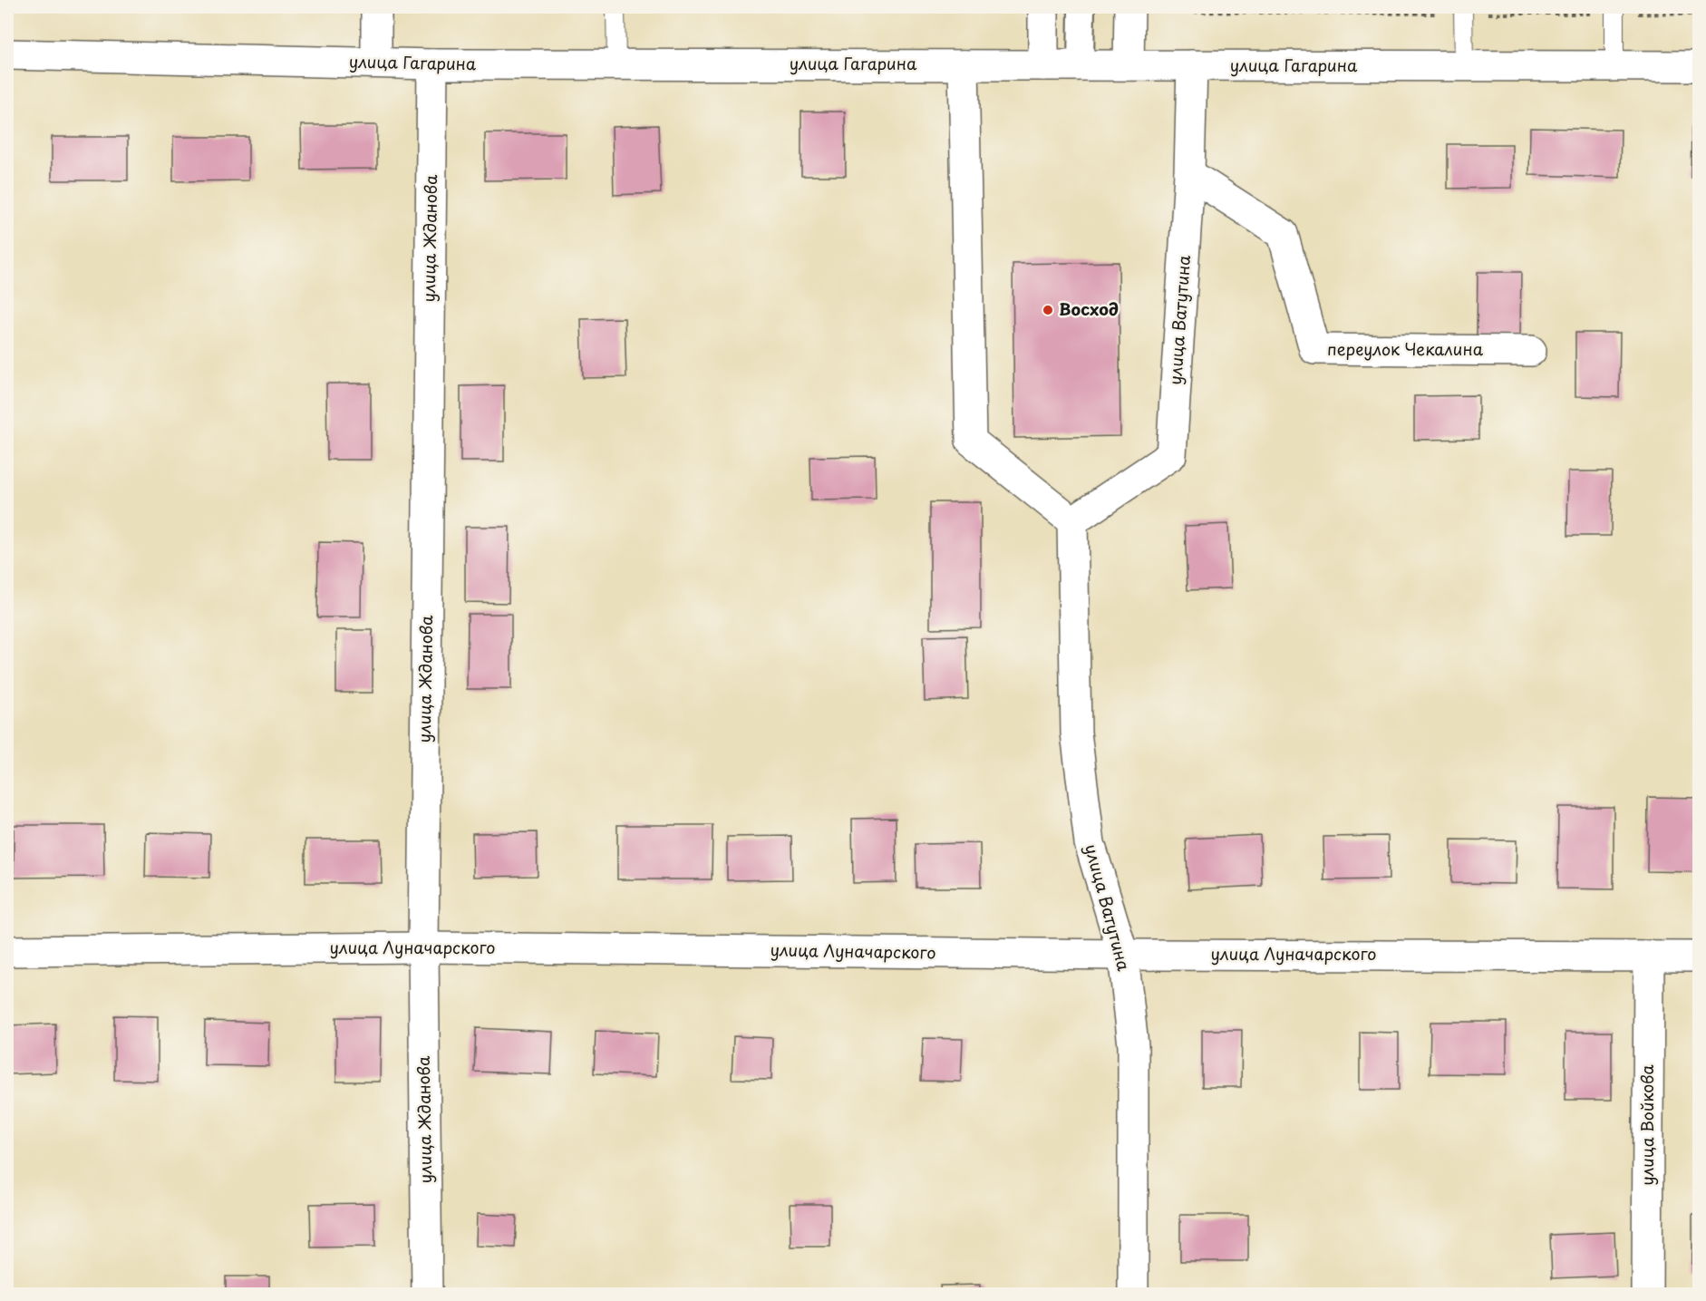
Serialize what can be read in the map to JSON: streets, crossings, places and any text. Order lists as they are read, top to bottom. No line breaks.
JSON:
{"streets":{"street":["улица Гагарина","улица Жданова","улица Ватутина","переулок Чекалина","улица Луначарского","улица Войкова"]},"crossings":[["улица Гагарина","улица Жданова"],["улица Гагарина","улица Ватутина"],["улица Жданова","улица Луначарского"],["улица Ватутина","переулок Чекалина"],["улица Ватутина","улица Луначарского"],["улица Луначарского","улица Войкова"]],"places":["Восход"]}
